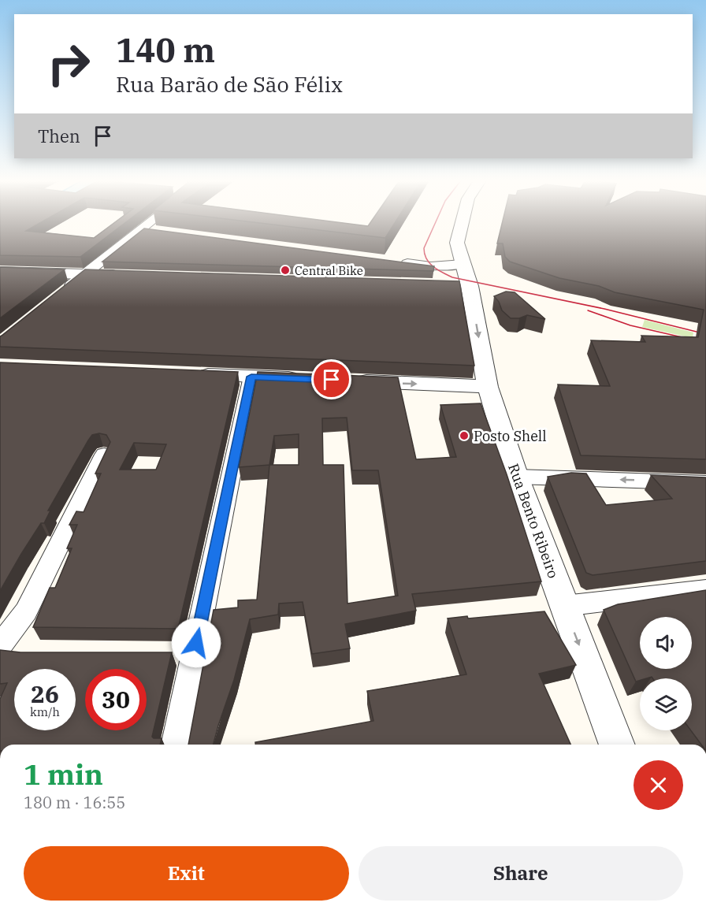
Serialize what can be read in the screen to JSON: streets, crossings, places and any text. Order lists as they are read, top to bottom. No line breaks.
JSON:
{"streets":{"street":["Rua Bento Ribeiro"]},"one_way":["Rua Bento Ribeiro"],"places":["Central Bike","Posto Shell"],"page":{"turn":["140 m","Rua Barão de São Félix"],"then":"Then","speed":"26 km/h","limit":"30","heading":["1 min","180 m · 16:55"],"buttons":["Exit","Share"]}}
